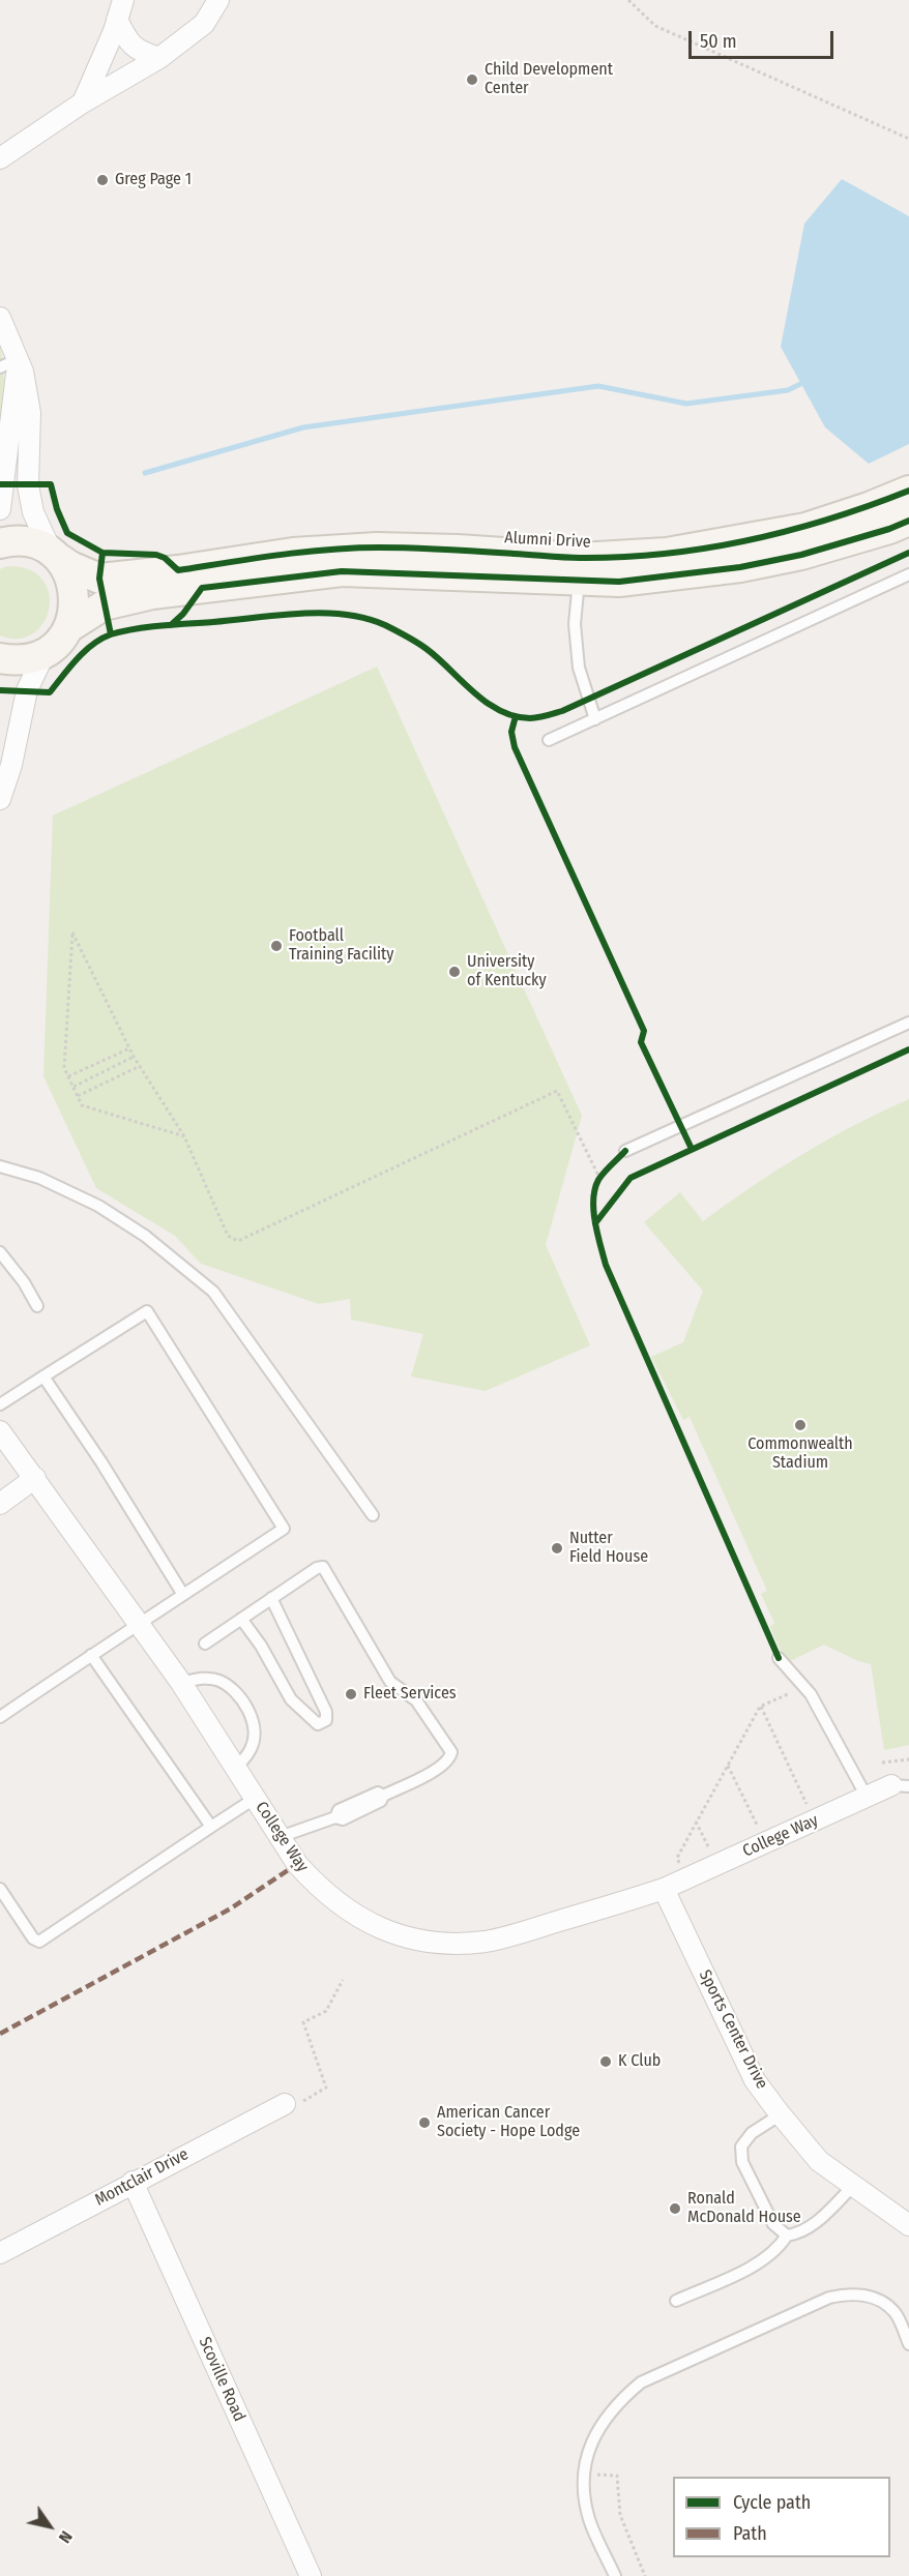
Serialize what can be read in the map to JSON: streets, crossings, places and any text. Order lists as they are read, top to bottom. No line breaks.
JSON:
{"streets":{"main road":["Alumni Drive"],"street":["College Way","Sports Center Drive","Montclair Drive","Scoville Road"]},"crossings":[["College Way","Sports Center Drive"],["Montclair Drive","Scoville Road"]],"places":["Child Development Center","Greg Page 1","Football Training Facility","University of Kentucky","Commonwealth Stadium","Nutter Field House","Fleet Services","K Club","American Cancer Society - Hope Lodge","Ronald McDonald House"],"legend":["Cycle path","Path"],"scale_bar":"50 m","north":"bottom right"}
